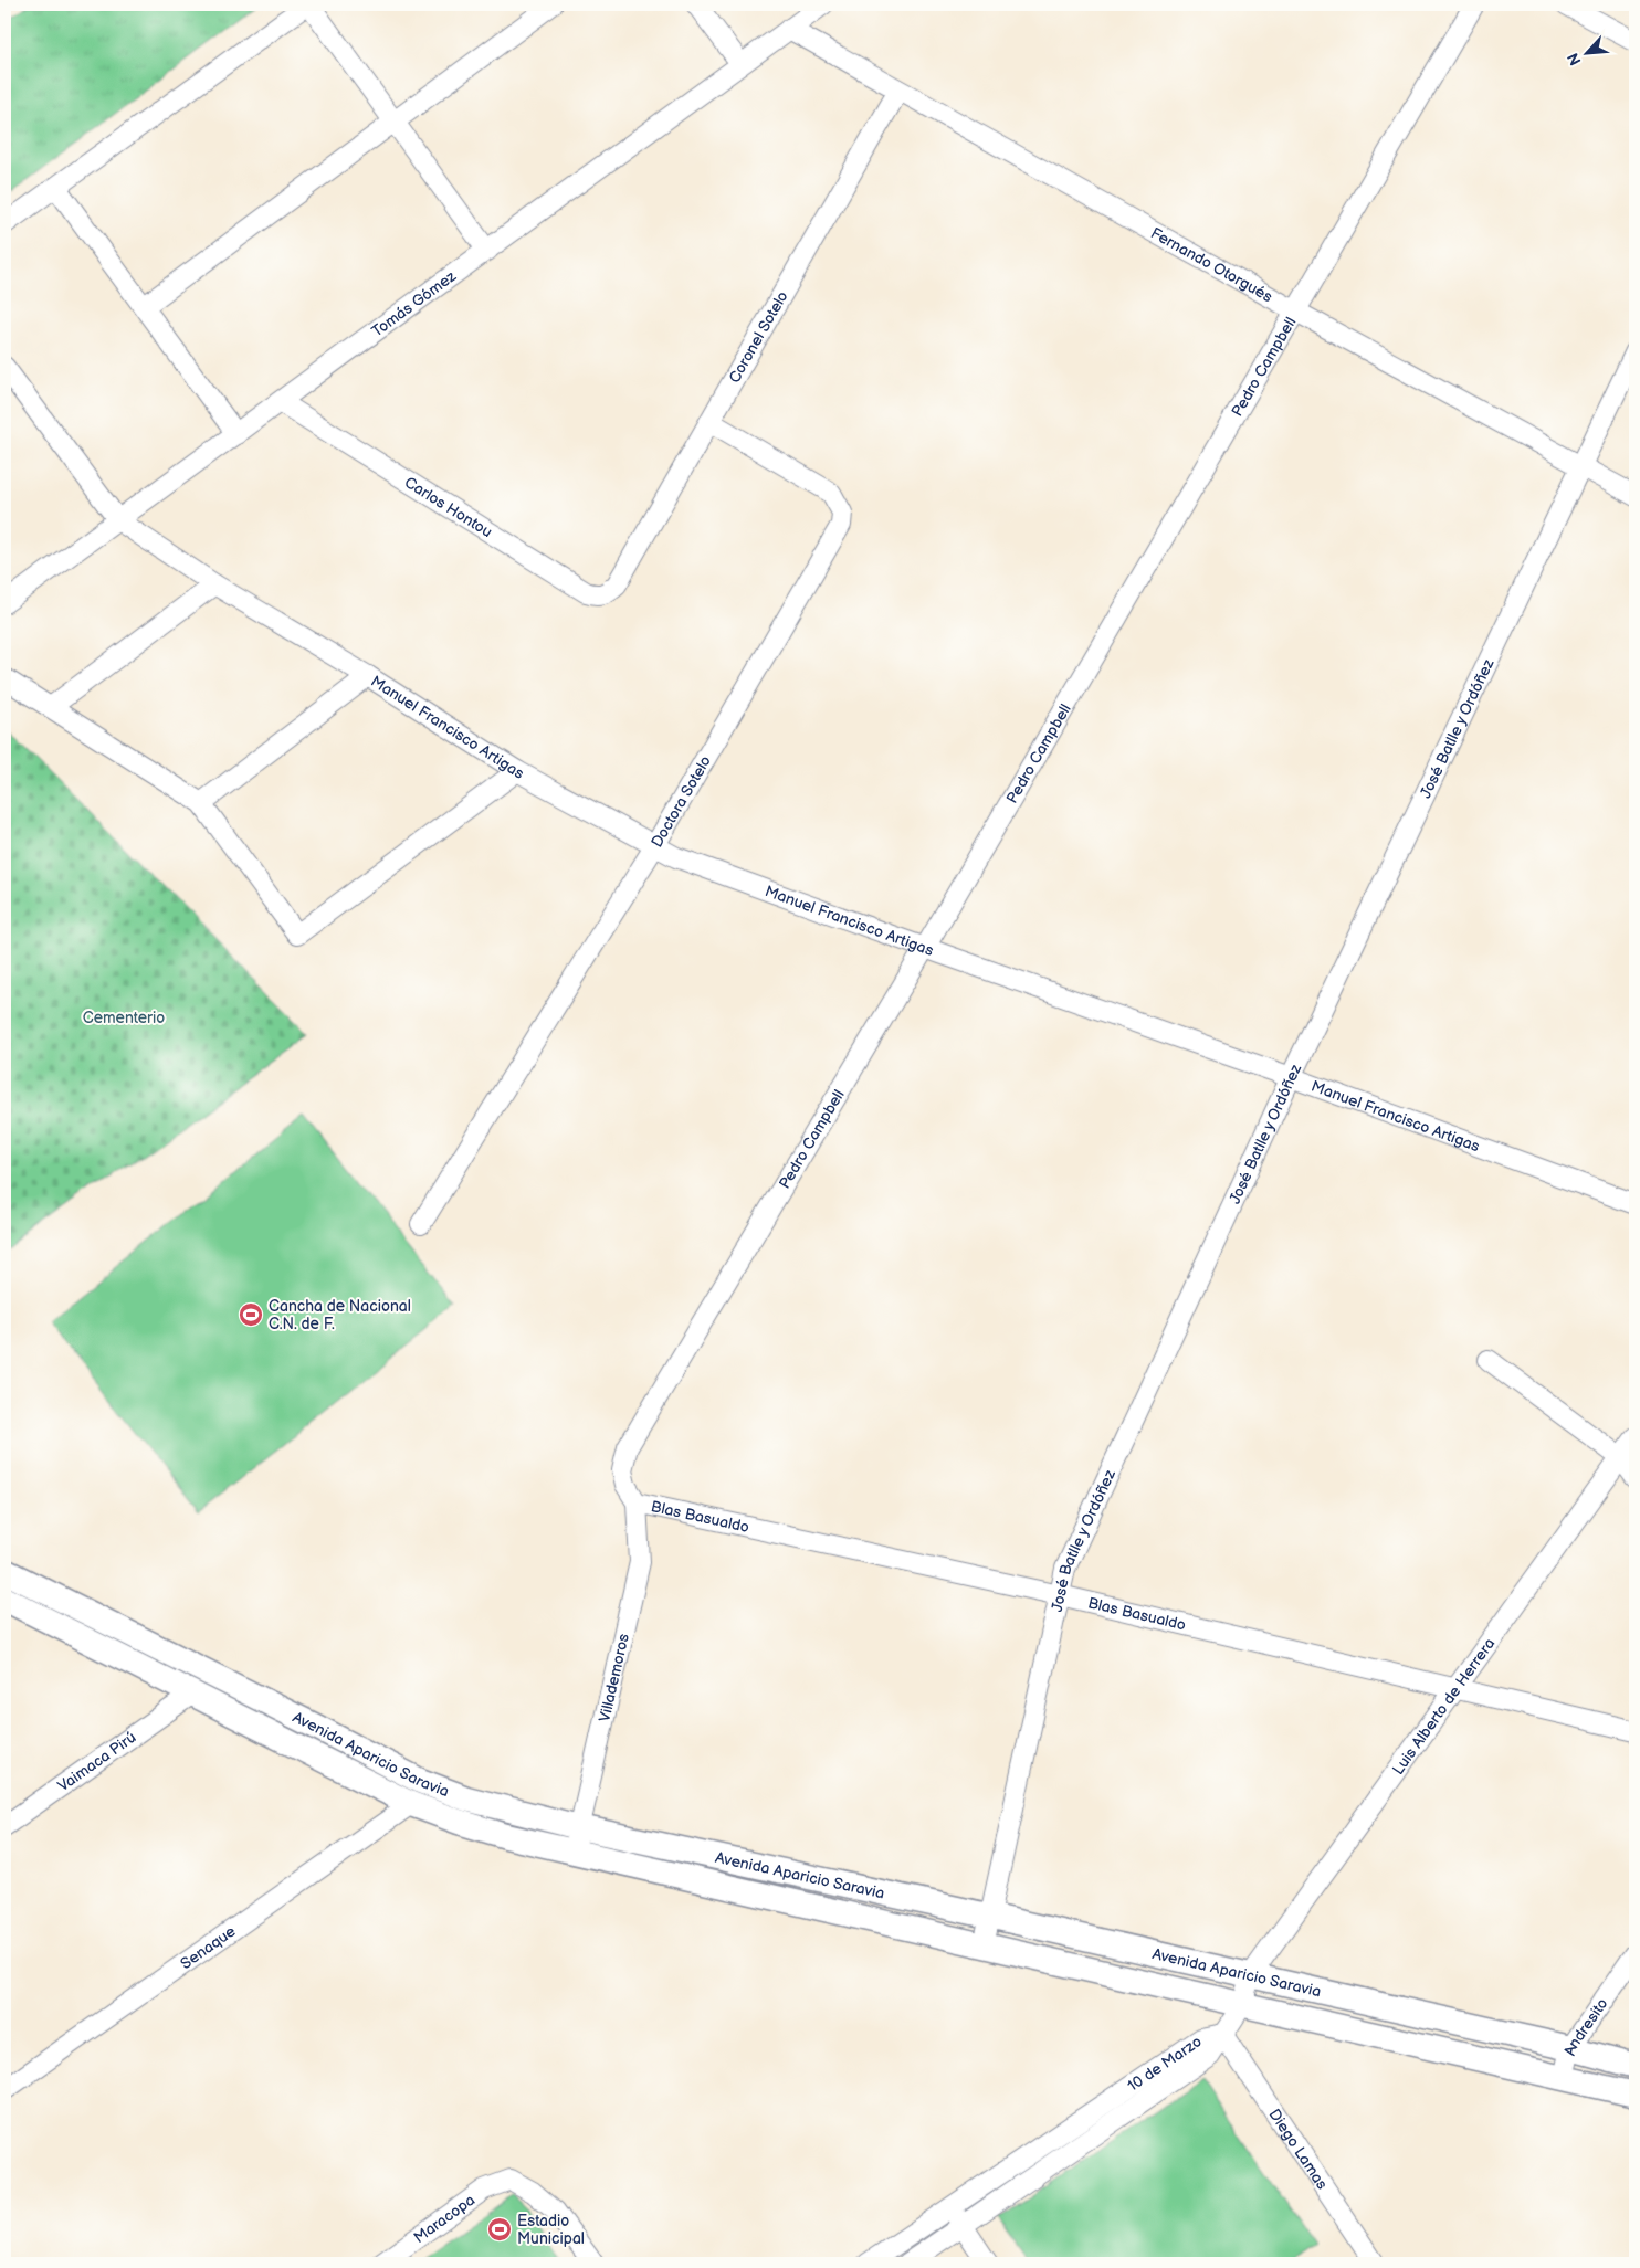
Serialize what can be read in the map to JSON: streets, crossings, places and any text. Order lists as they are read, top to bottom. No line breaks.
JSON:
{"streets":{"street":["Fernando Otorgués","Tomás Gómez","Coronel Sotelo","Pedro Campbell","Carlos Hontou","Manuel Francisco Artigas","José Batlle y Ordóñez","Doctora Sotelo","Blas Basualdo","Villademoros","Luis Alberto de Herrera","Avenida Aparicio Saravia","Vaimaca Pirú","Senaque","Andresito","10 de Marzo","Diego Lamas","Maracopa"]},"crossings":[["Fernando Otorgués","Tomás Gómez"],["Fernando Otorgués","Coronel Sotelo"],["Fernando Otorgués","Pedro Campbell"],["Fernando Otorgués","José Batlle y Ordóñez"],["Tomás Gómez","Carlos Hontou"],["Tomás Gómez","Manuel Francisco Artigas"],["Coronel Sotelo","Carlos Hontou"],["Coronel Sotelo","Doctora Sotelo"],["Pedro Campbell","Manuel Francisco Artigas"],["Pedro Campbell","Blas Basualdo"],["Pedro Campbell","Villademoros"],["Manuel Francisco Artigas","José Batlle y Ordóñez"],["Manuel Francisco Artigas","Doctora Sotelo"],["José Batlle y Ordóñez","Blas Basualdo"],["José Batlle y Ordóñez","Avenida Aparicio Saravia"],["Blas Basualdo","Villademoros"],["Blas Basualdo","Luis Alberto de Herrera"],["Villademoros","Avenida Aparicio Saravia"],["Luis Alberto de Herrera","Avenida Aparicio Saravia"],["Avenida Aparicio Saravia","Vaimaca Pirú"],["Avenida Aparicio Saravia","Senaque"],["Avenida Aparicio Saravia","Andresito"],["10 de Marzo","Diego Lamas"]],"parks":["Cementerio"],"places":{"sports":["Cancha de Nacional C.N. de F.","Estadio Municipal"]},"north":"bottom left"}
